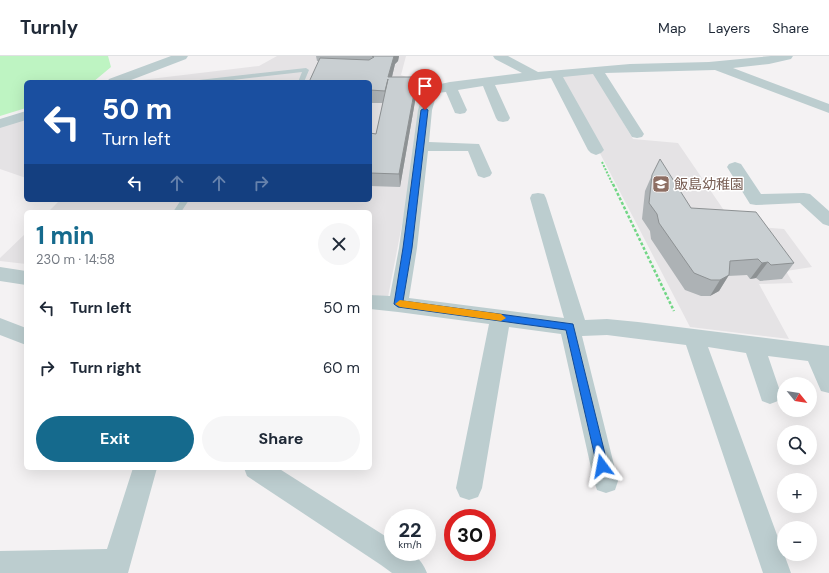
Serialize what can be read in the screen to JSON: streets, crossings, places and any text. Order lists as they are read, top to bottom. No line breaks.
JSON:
{"places":{"school or university":["飯島幼稚園"]},"north":"bottom right","page":{"header":"Turnly","nav":["Map","Layers","Share"],"turn":["50 m","Turn left"],"heading":["1 min","230 m · 14:58"],"list":[{"name":"Turn left","value":"50 m"},{"name":"Turn right","value":"60 m"}],"map_buttons":["+","−"],"buttons":["Exit","Share"],"speed":"22 km/h","limit":"30"}}
